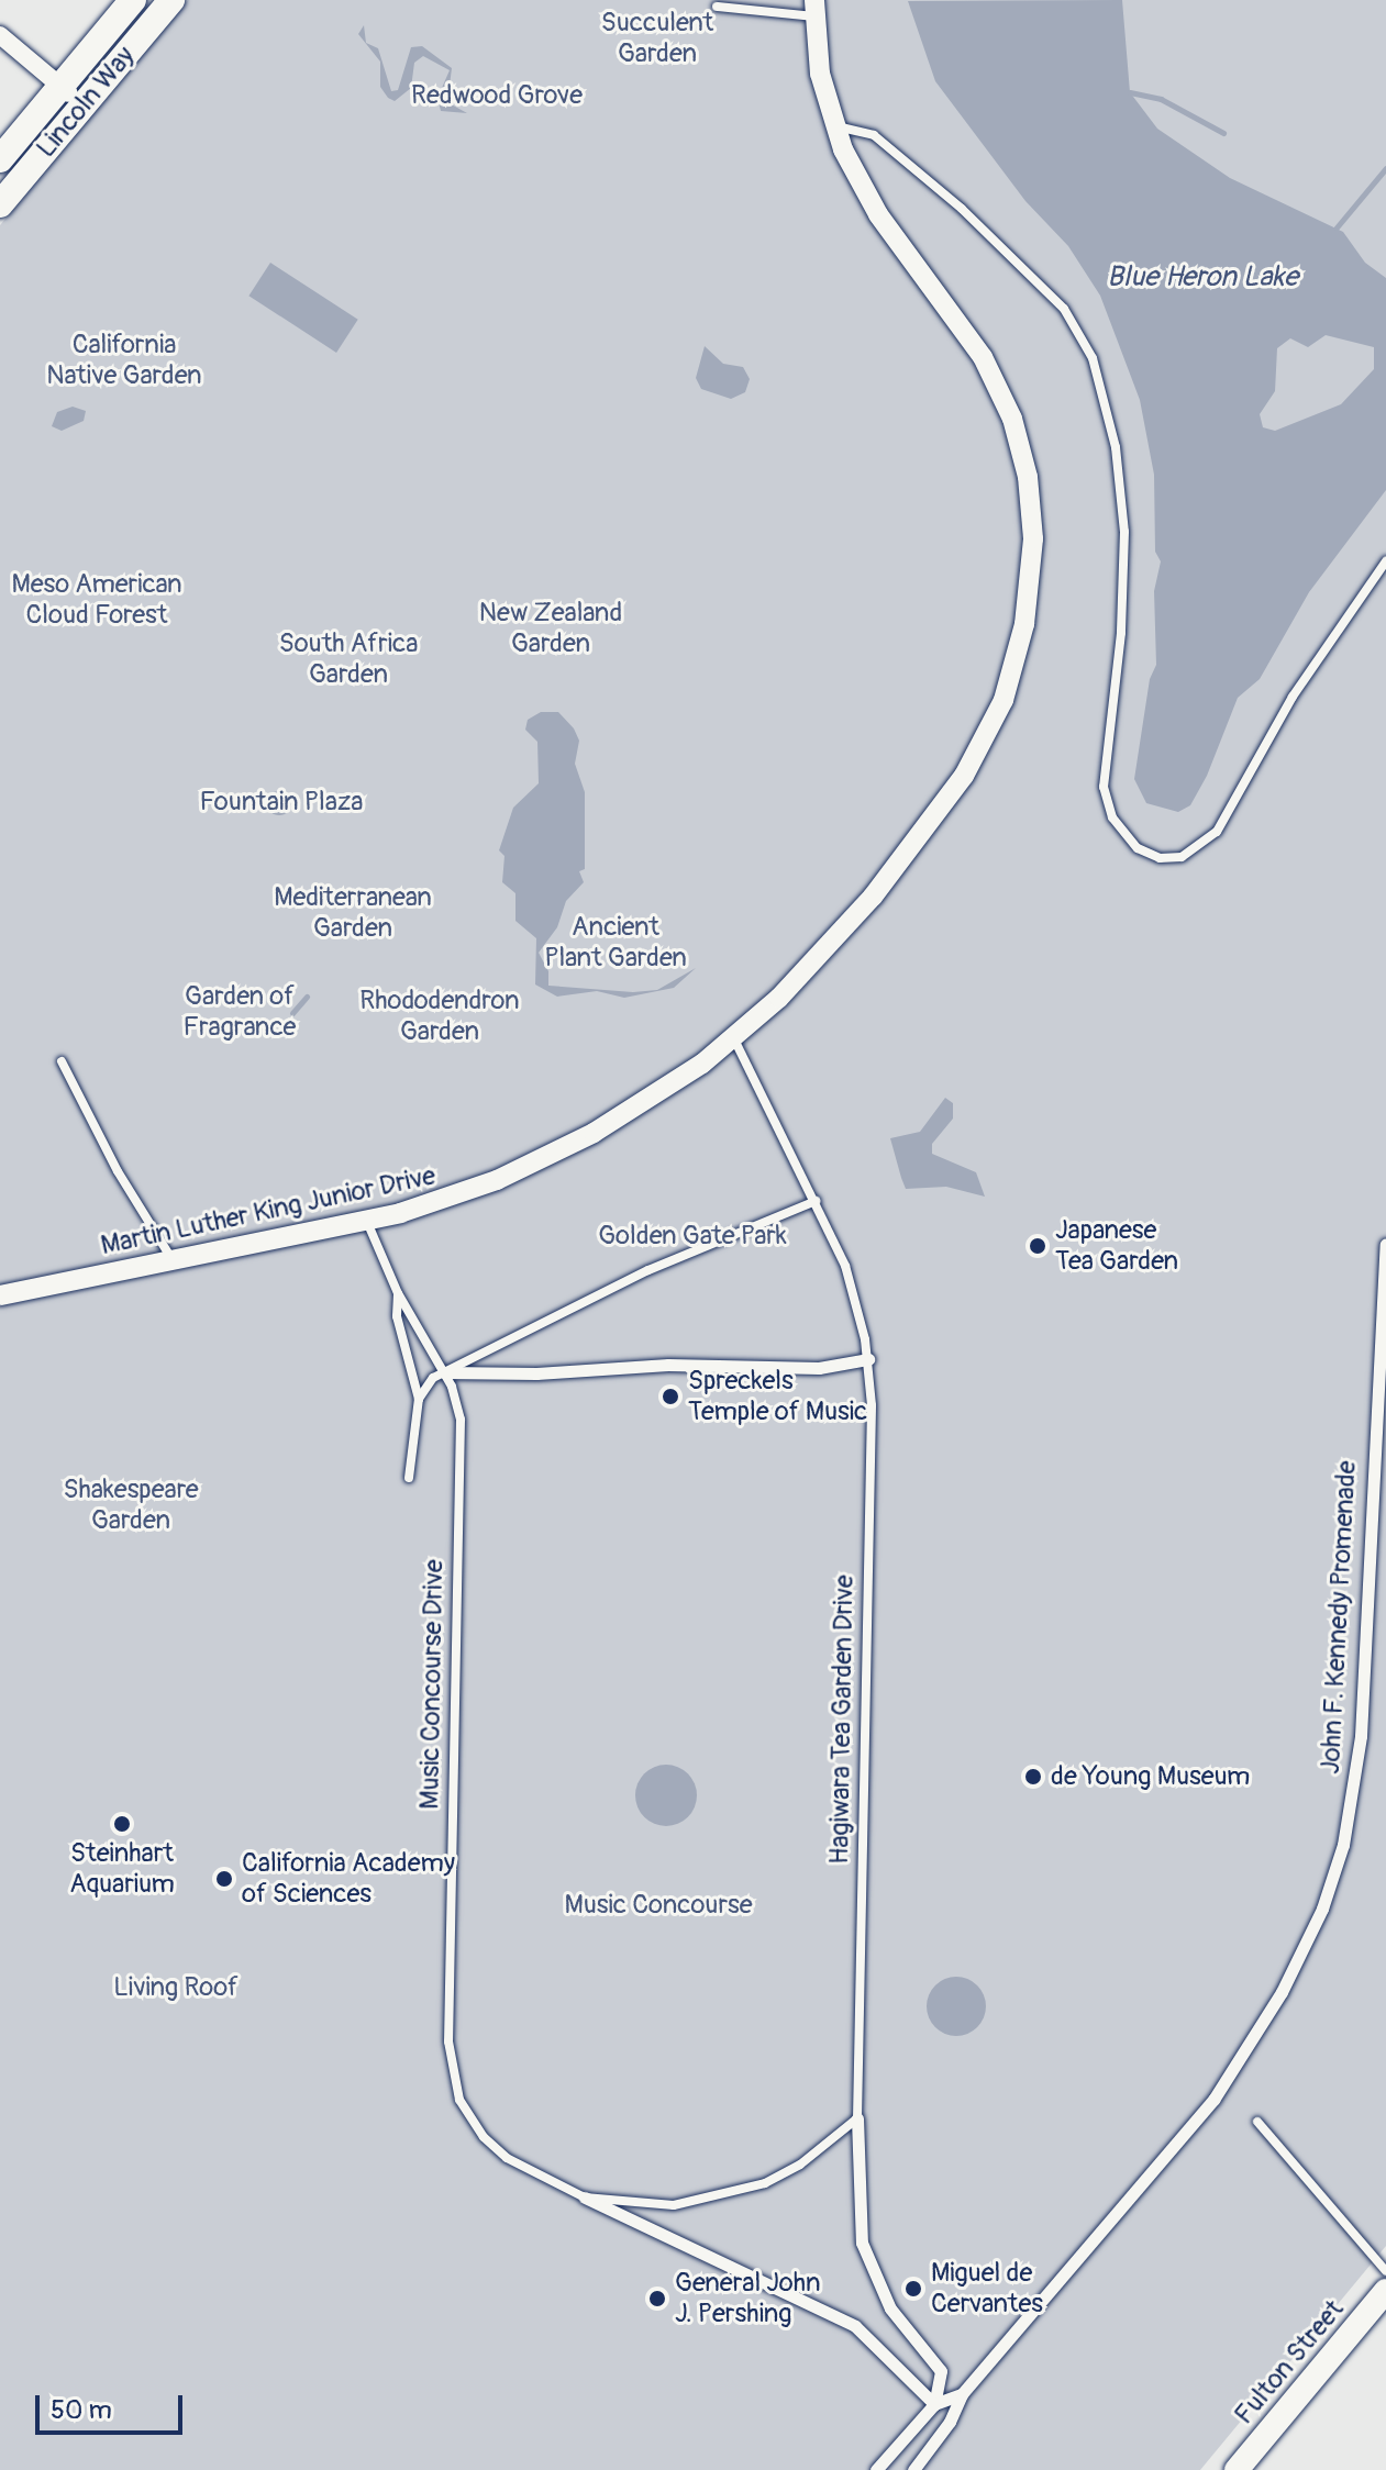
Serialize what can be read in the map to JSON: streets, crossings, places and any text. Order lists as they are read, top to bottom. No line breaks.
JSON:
{"streets":{"main road":["Lincoln Way","Fulton Street"],"street":["Martin Luther King Junior Drive","John F. Kennedy Promenade","Music Concourse Drive","Hagiwara Tea Garden Drive"]},"crossings":[["Martin Luther King Junior Drive","Music Concourse Drive"],["Martin Luther King Junior Drive","Hagiwara Tea Garden Drive"],["John F. Kennedy Promenade","Music Concourse Drive"],["John F. Kennedy Promenade","Hagiwara Tea Garden Drive"],["Music Concourse Drive","Hagiwara Tea Garden Drive"]],"water":["Blue Heron Lake"],"parks":["Succulent Garden","Redwood Grove","California Native Garden","Meso American Cloud Forest","New Zealand Garden","South Africa Garden","Fountain Plaza","Mediterranean Garden","Ancient Plant Garden","Garden of Fragrance","Rhododendron Garden","Golden Gate Park","Shakespeare Garden","Music Concourse","Living Roof"],"places":["Japanese Tea Garden","Spreckels Temple of Music","de Young Museum","Steinhart Aquarium","California Academy of Sciences","Miguel de Cervantes","General John J. Pershing"],"scale_bar":"50 m"}
